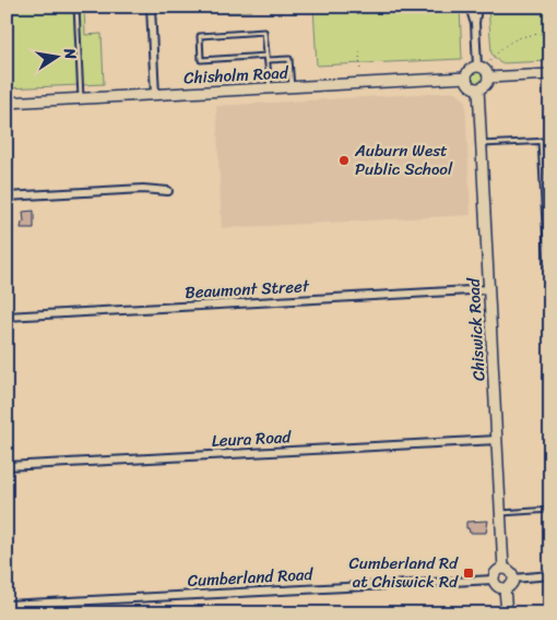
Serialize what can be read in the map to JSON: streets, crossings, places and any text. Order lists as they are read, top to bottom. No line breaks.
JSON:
{"streets":{"main road":["Chisholm Road","Chiswick Road"],"street":["Beaumont Street","Leura Road","Cumberland Road"]},"crossings":[["Beaumont Street","Chiswick Road"],["Chiswick Road","Leura Road"],["Chiswick Road","Cumberland Road"]],"places":{"other":["Auburn West Public School"],"transit":["Cumberland Rd at Chiswick Rd"]},"north":"right"}
